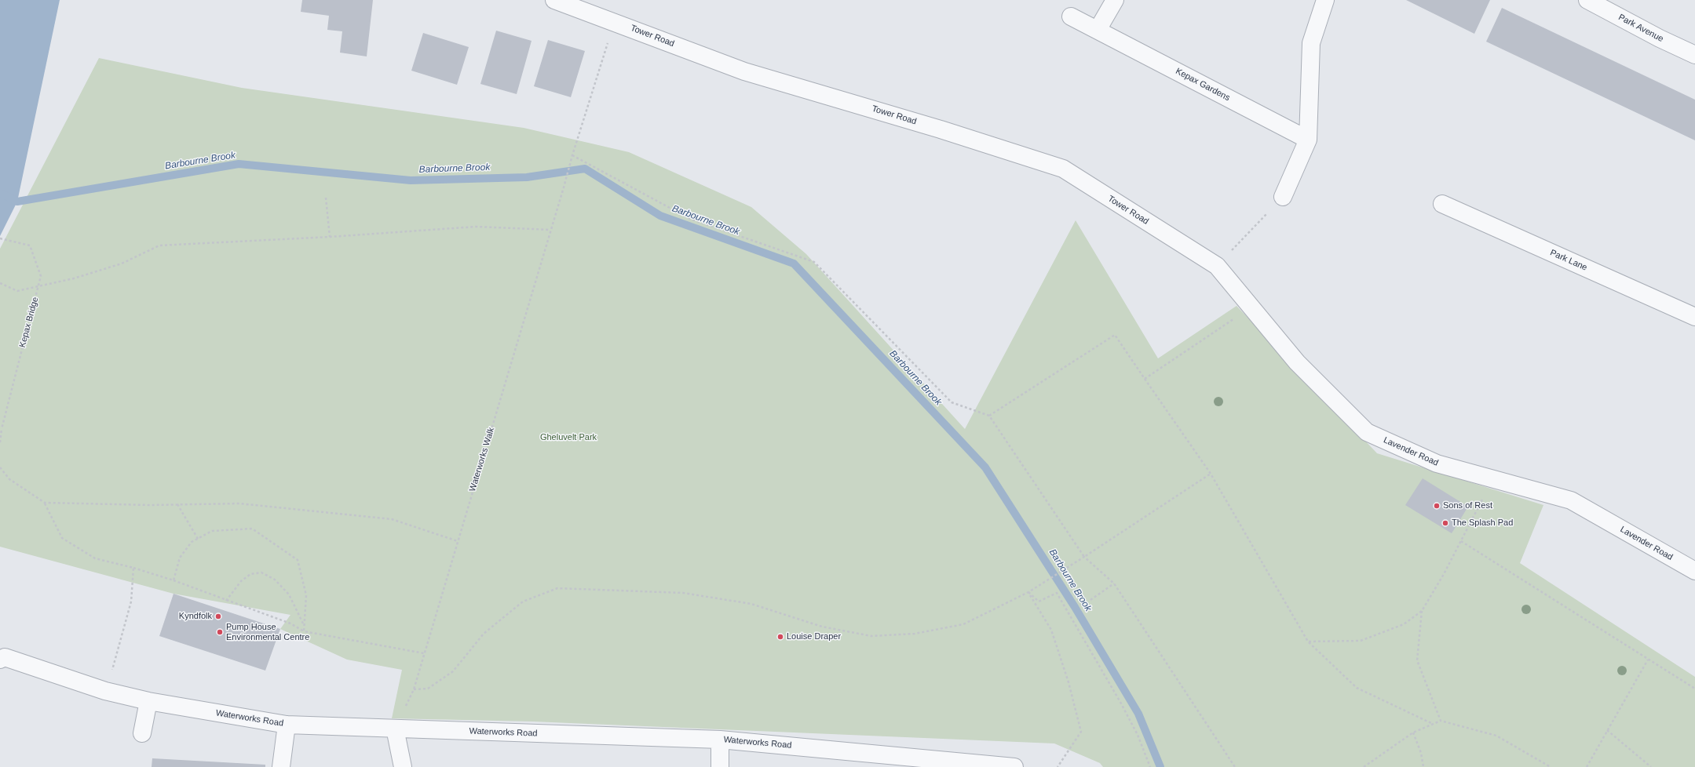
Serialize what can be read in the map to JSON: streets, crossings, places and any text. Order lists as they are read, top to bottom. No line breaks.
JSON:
{"streets":{"street":["Park Avenue","Tower Road","Kepax Gardens","Park Lane","Lavender Road","Waterworks Road"],"path":["Kepax Bridge","Waterworks Walk"]},"crossings":[["Tower Road","Lavender Road"],["Tower Road","Waterworks Walk"],["Waterworks Walk","Waterworks Road"]],"water":["Barbourne Brook"],"parks":["Gheluvelt Park"],"places":["Sons of Rest","The Splash Pad","Kyndfolk","Pump House Environmental Centre","Louise Draper"]}
